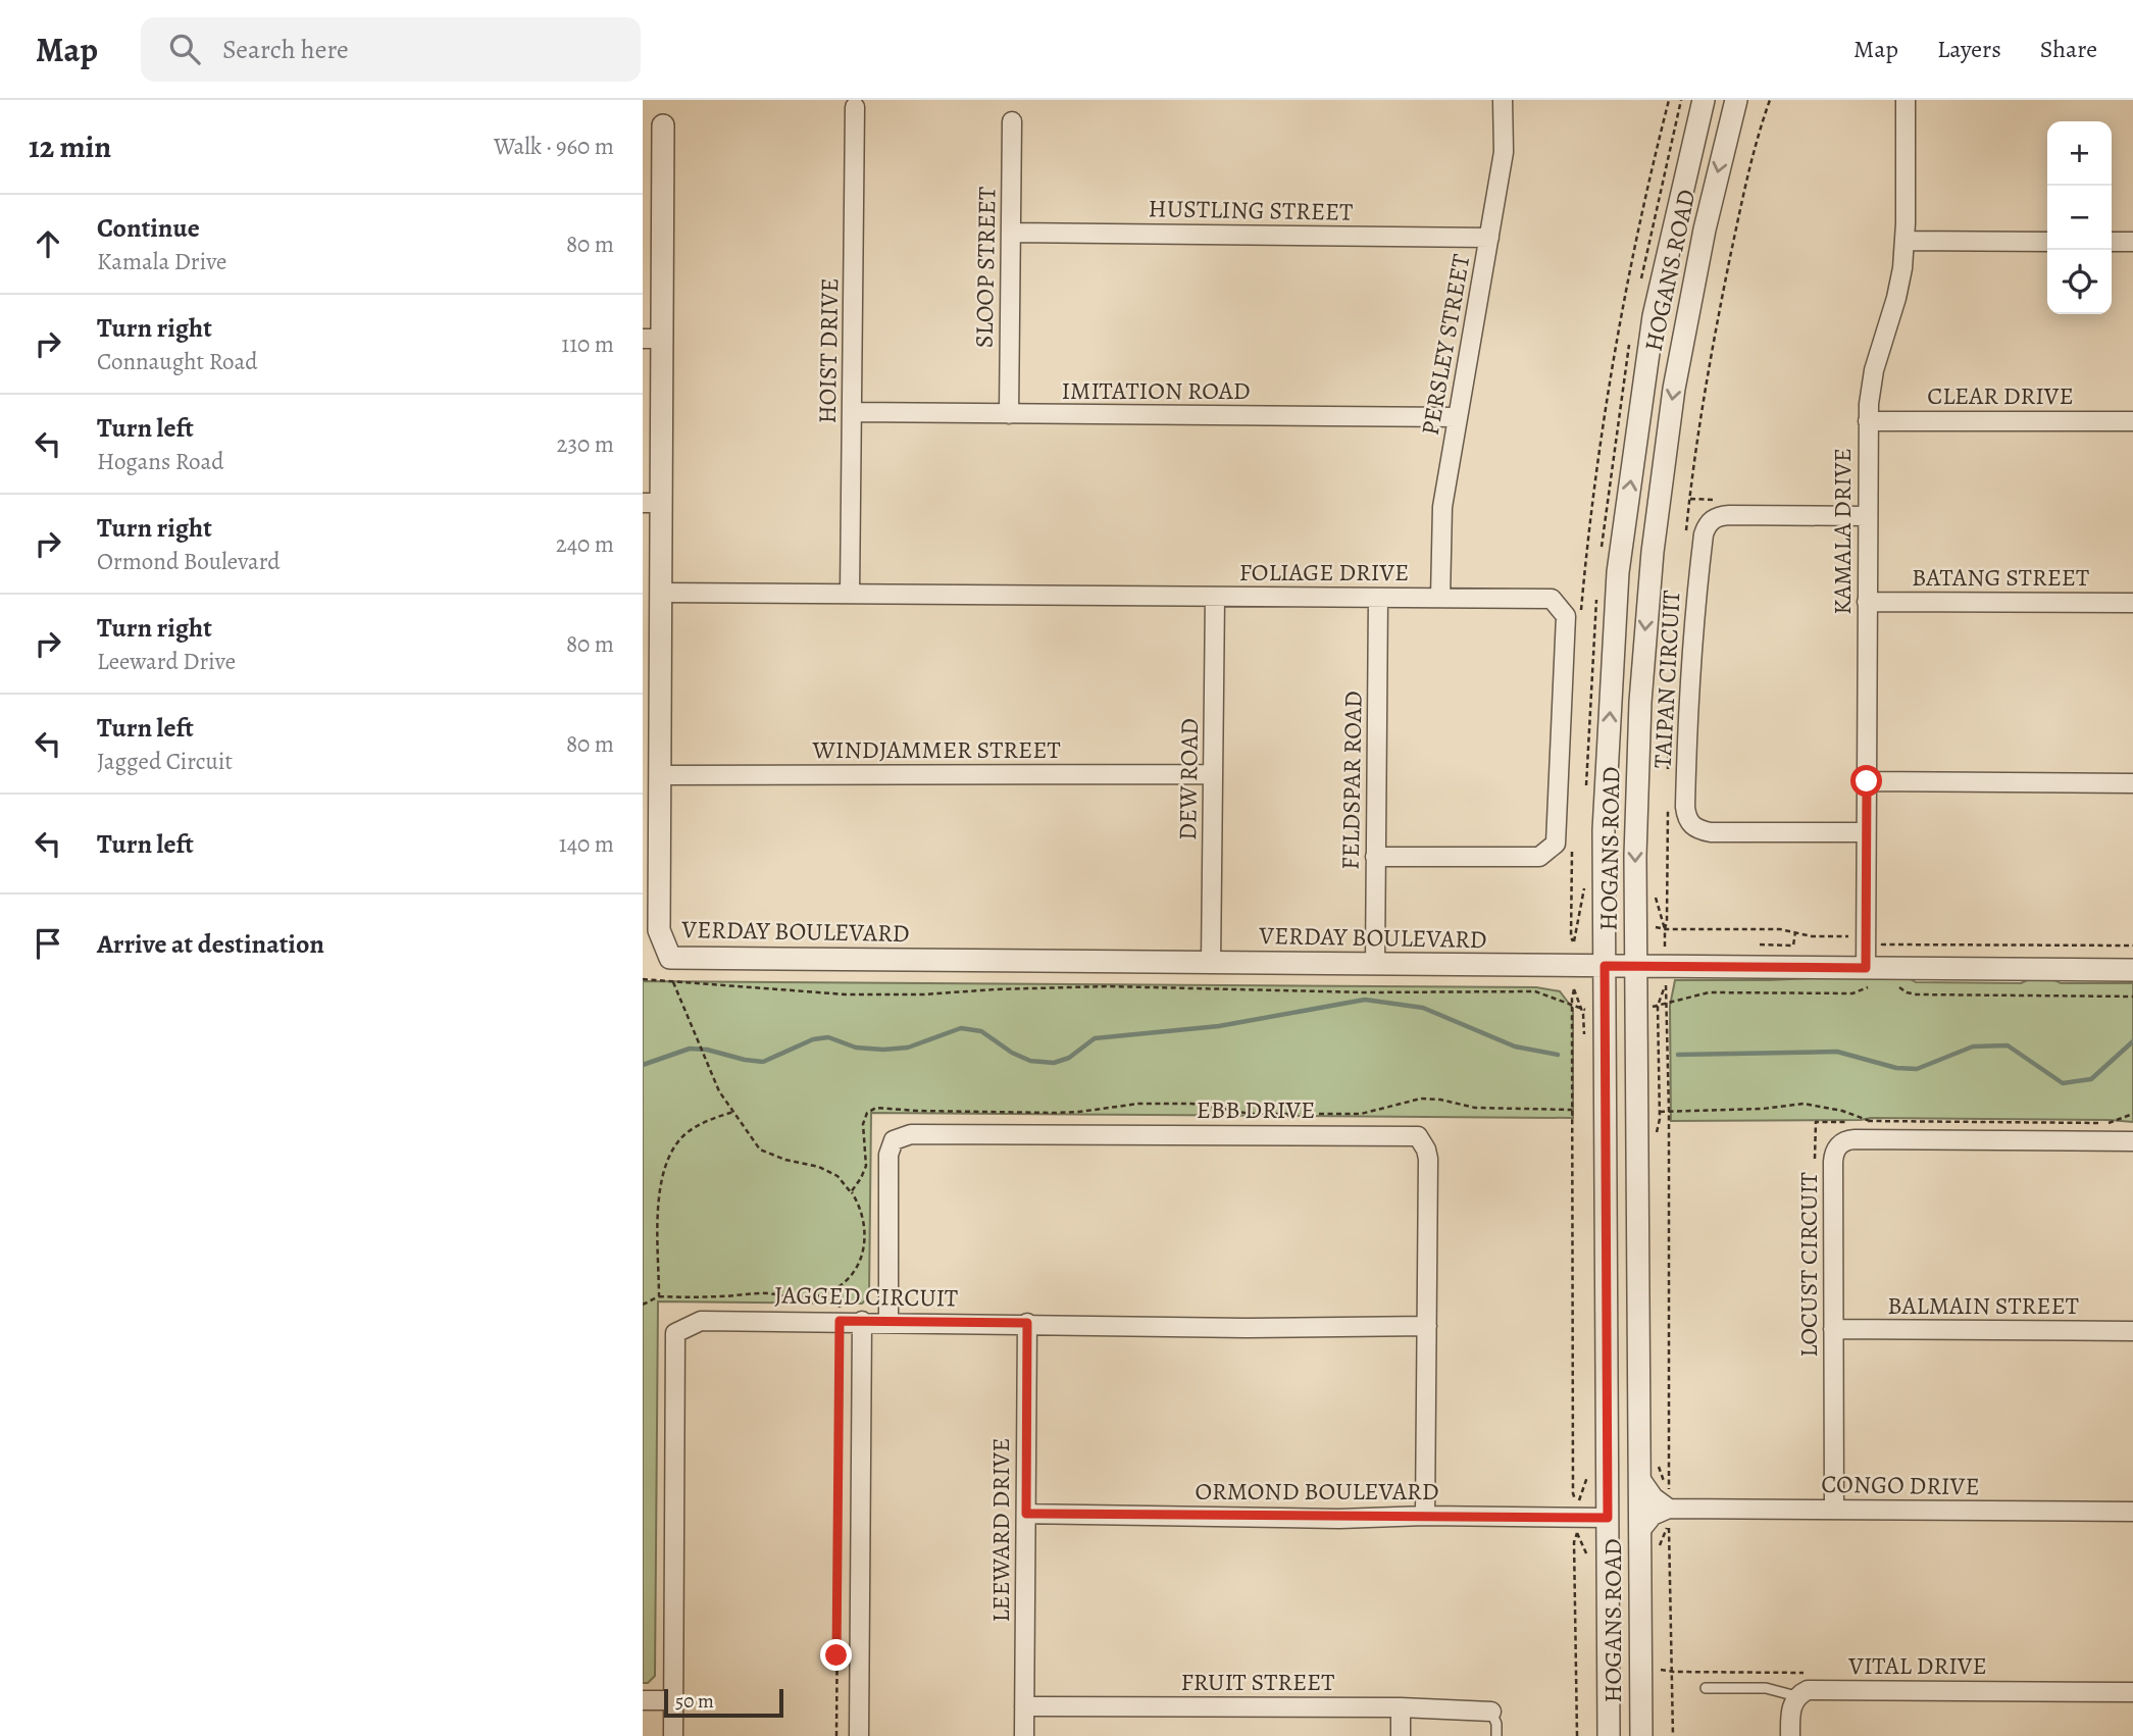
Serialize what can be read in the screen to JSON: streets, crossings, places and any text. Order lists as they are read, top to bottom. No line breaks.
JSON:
{"streets":{"street":["HUSTLING STREET","SLOOP STREET","HOGANS ROAD","PERSLEY STREET","HOIST DRIVE","IMITATION ROAD","CLEAR DRIVE","KAMALA DRIVE","FOLIAGE DRIVE","BATANG STREET","TAIPAN CIRCUIT","WINDJAMMER STREET","DEW ROAD","FELDSPAR ROAD","VERDAY BOULEVARD","EBB DRIVE","LOCUST CIRCUIT","JAGGED CIRCUIT","BALMAIN STREET","CONGO DRIVE","ORMOND BOULEVARD","LEEWARD DRIVE","VITAL DRIVE","FRUIT STREET"]},"crossings":[["HUSTLING STREET","SLOOP STREET"],["HUSTLING STREET","PERSLEY STREET"],["SLOOP STREET","IMITATION ROAD"],["HOGANS ROAD","VERDAY BOULEVARD"],["HOGANS ROAD","ORMOND BOULEVARD"],["PERSLEY STREET","IMITATION ROAD"],["PERSLEY STREET","FOLIAGE DRIVE"],["HOIST DRIVE","IMITATION ROAD"],["HOIST DRIVE","FOLIAGE DRIVE"],["CLEAR DRIVE","KAMALA DRIVE"],["KAMALA DRIVE","BATANG STREET"],["KAMALA DRIVE","TAIPAN CIRCUIT"],["KAMALA DRIVE","VERDAY BOULEVARD"],["FOLIAGE DRIVE","DEW ROAD"],["FOLIAGE DRIVE","FELDSPAR ROAD"],["FOLIAGE DRIVE","VERDAY BOULEVARD"],["WINDJAMMER STREET","DEW ROAD"],["WINDJAMMER STREET","VERDAY BOULEVARD"],["DEW ROAD","VERDAY BOULEVARD"],["FELDSPAR ROAD","VERDAY BOULEVARD"],["EBB DRIVE","JAGGED CIRCUIT"],["EBB DRIVE","ORMOND BOULEVARD"],["LOCUST CIRCUIT","BALMAIN STREET"],["LOCUST CIRCUIT","CONGO DRIVE"],["JAGGED CIRCUIT","LEEWARD DRIVE"],["ORMOND BOULEVARD","LEEWARD DRIVE"],["LEEWARD DRIVE","FRUIT STREET"]],"scale_bar":"50 m","page":{"header":"Map","search":"Search here","nav":["Map","Layers","Share"],"heading":["12 min","Walk · 960 m"],"map_buttons":["+","−"],"list":[["Continue","Kamala Drive","80 m"],["Turn right","Connaught Road","110 m"],["Turn left","Hogans Road","230 m"],["Turn right","Ormond Boulevard","240 m"],["Turn right","Leeward Drive","80 m"],["Turn left","Jagged Circuit","80 m"],["Turn left","140 m"],"Arrive at destination"],"scale":"50 m"}}
